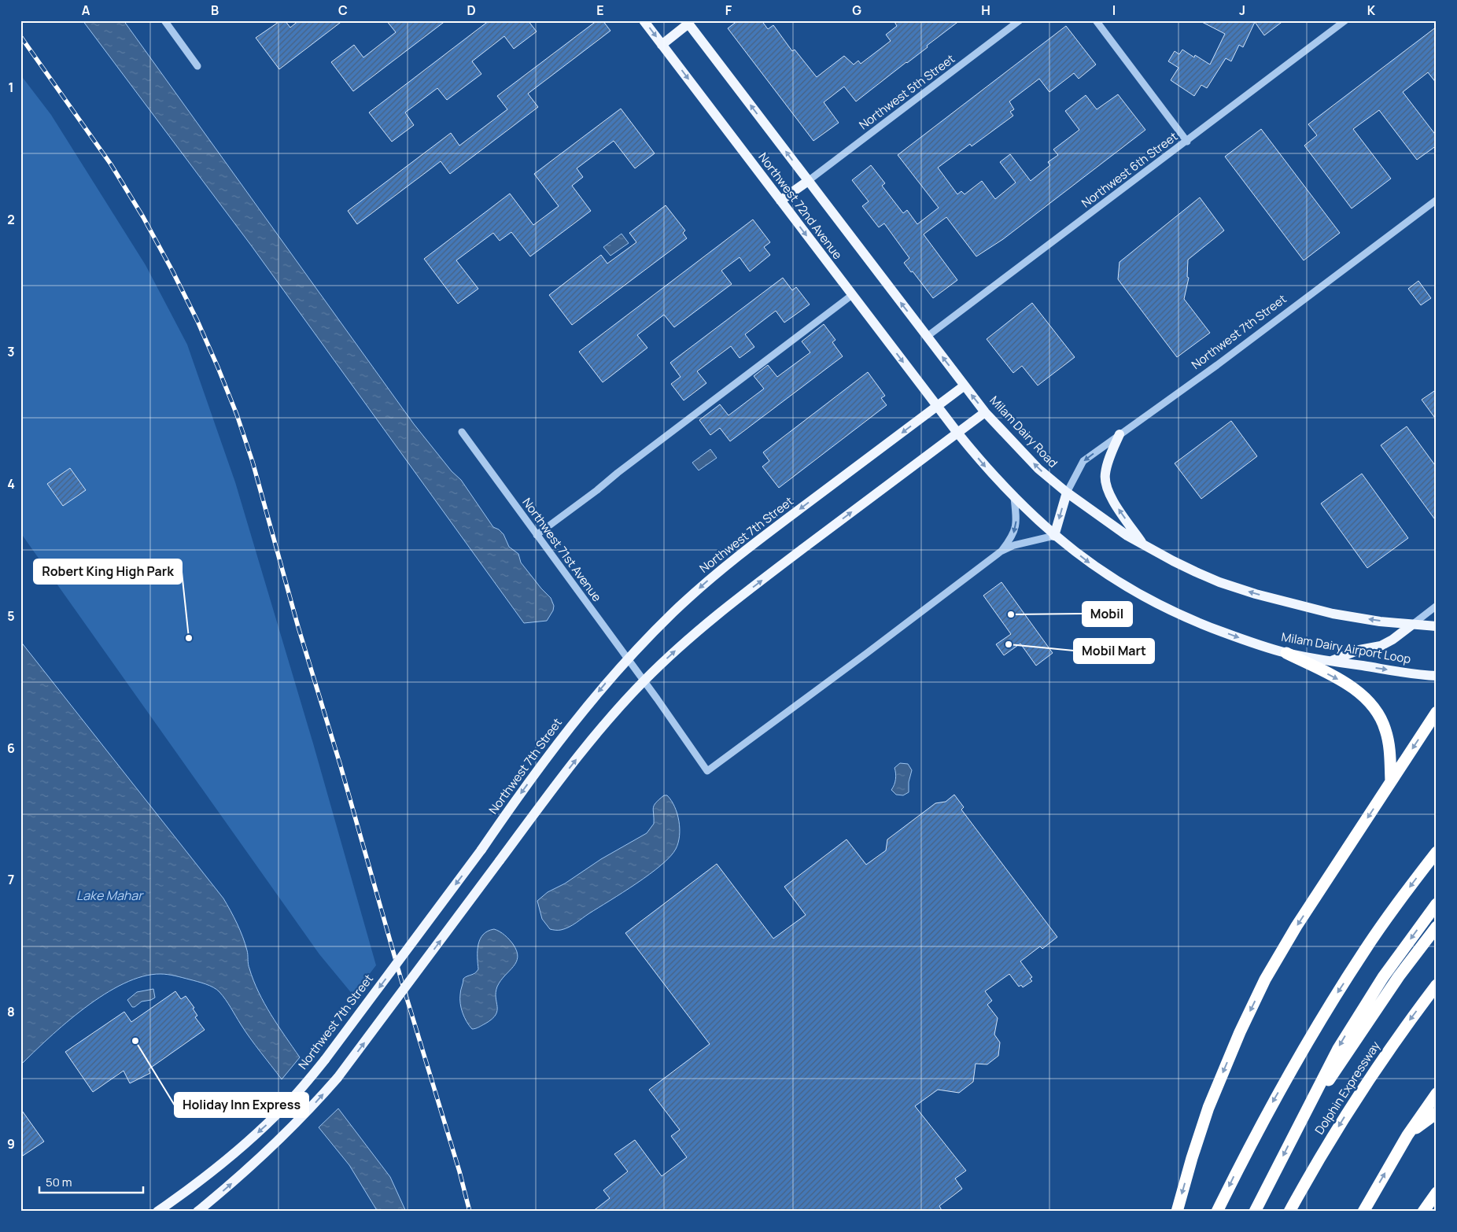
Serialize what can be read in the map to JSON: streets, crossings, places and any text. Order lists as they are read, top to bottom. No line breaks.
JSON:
{"streets":{"highway":["Dolphin Expressway"],"main road":["Northwest 72nd Avenue","Northwest 7th Street","Milam Dairy Road","Milam Dairy Airport Loop"],"street":["Northwest 5th Street","Northwest 6th Street","Northwest 71st Avenue"]},"crossings":[["Northwest 5th Street","Northwest 72nd Avenue"],["Northwest 6th Street","Northwest 72nd Avenue"],["Northwest 72nd Avenue","Northwest 7th Street"],["Northwest 72nd Avenue","Milam Dairy Road"],["Northwest 72nd Avenue","Milam Dairy Airport Loop"],["Northwest 7th Street","Milam Dairy Road"],["Northwest 7th Street","Northwest 71st Avenue"],["Northwest 7th Street","Milam Dairy Airport Loop"]],"one_way":["Northwest 7th Street","Milam Dairy Road"],"water":["Lake Mahar"],"places":["Mobil","Robert King High Park","Mobil Mart","Holiday Inn Express"],"scale_bar":"50 m","grid":{"columns":["A","B","C","D","E","F","G","H","I","J","K"],"rows":["1","2","3","4","5","6","7","8","9"]}}
